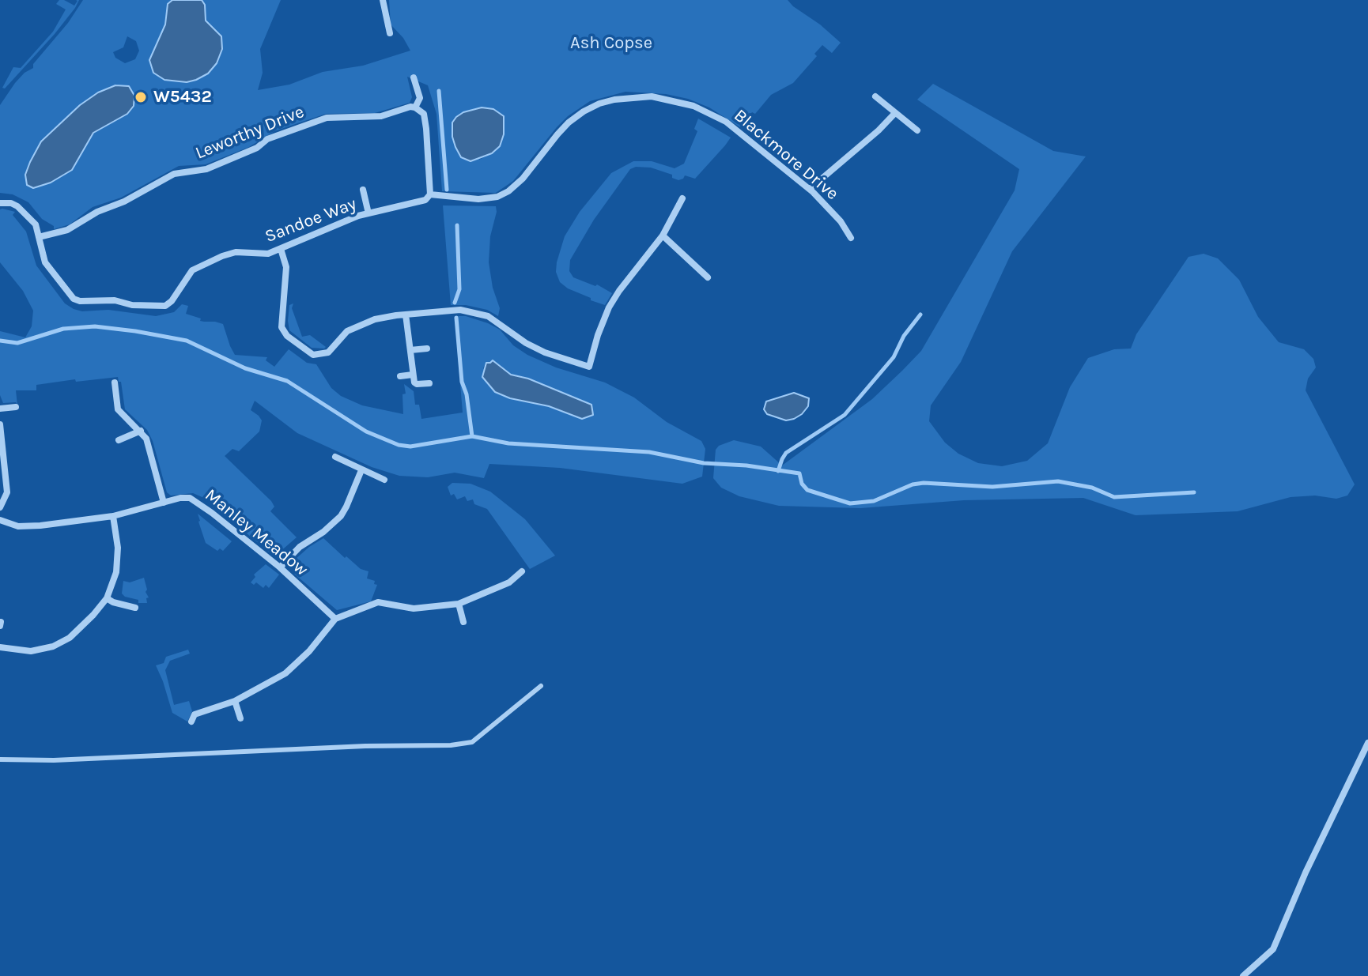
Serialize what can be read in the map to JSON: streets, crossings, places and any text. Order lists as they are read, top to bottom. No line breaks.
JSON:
{"streets":{"street":["Leworthy Drive","Blackmore Drive","Sandoe Way","Manley Meadow"]},"crossings":[["Leworthy Drive","Sandoe Way"],["Blackmore Drive","Sandoe Way"]],"parks":["Ash Copse"],"places":["W5432"]}
